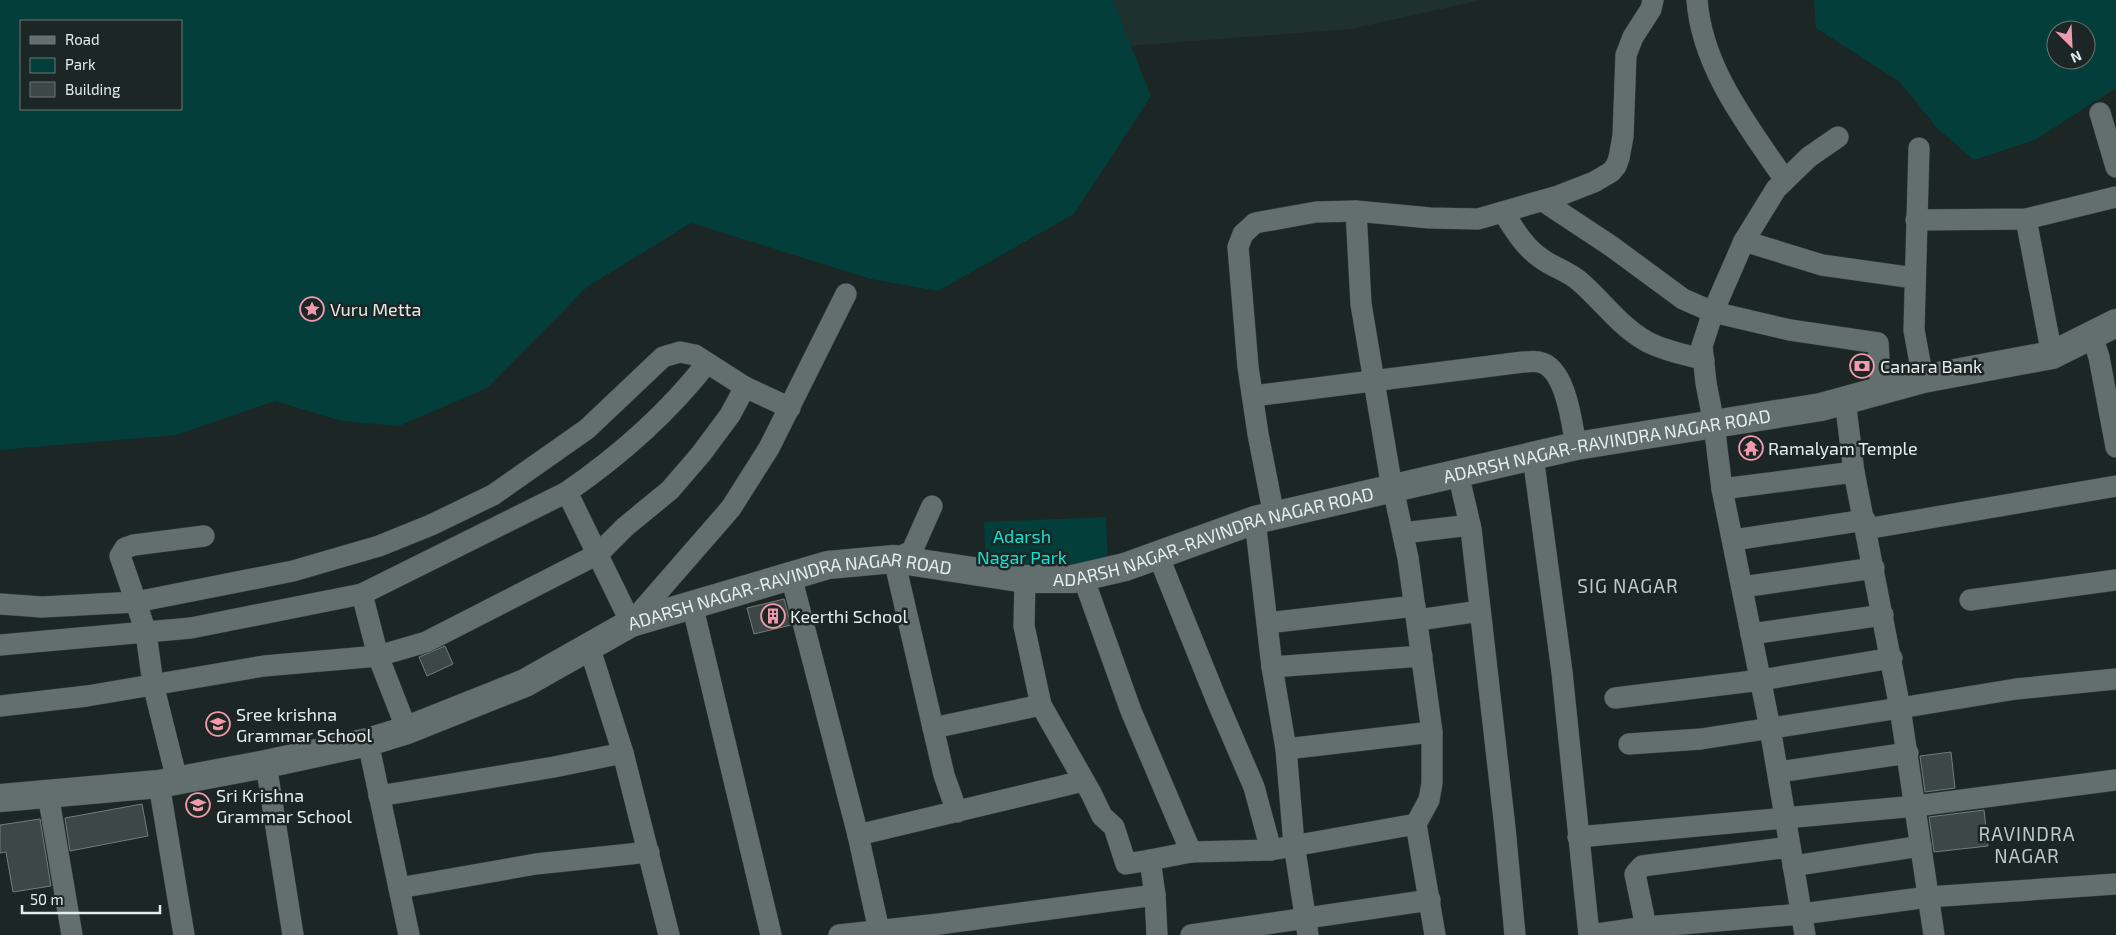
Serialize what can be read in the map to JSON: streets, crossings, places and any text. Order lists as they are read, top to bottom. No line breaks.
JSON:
{"streets":{"street":["ADARSH NAGAR-RAVINDRA NAGAR ROAD"]},"districts":["SIG NAGAR","RAVINDRA NAGAR"],"parks":["Adarsh Nagar Park"],"places":{"place":["Vuru Metta"],"bank":["Canara Bank"],"temple":["Ramalyam Temple"],"building":["Keerthi School"],"school or university":["Sree krishna Grammar School","Sri Krishna Grammar School"]},"legend":["Road","Park","Building"],"scale_bar":"50 m","north":"bottom right"}
